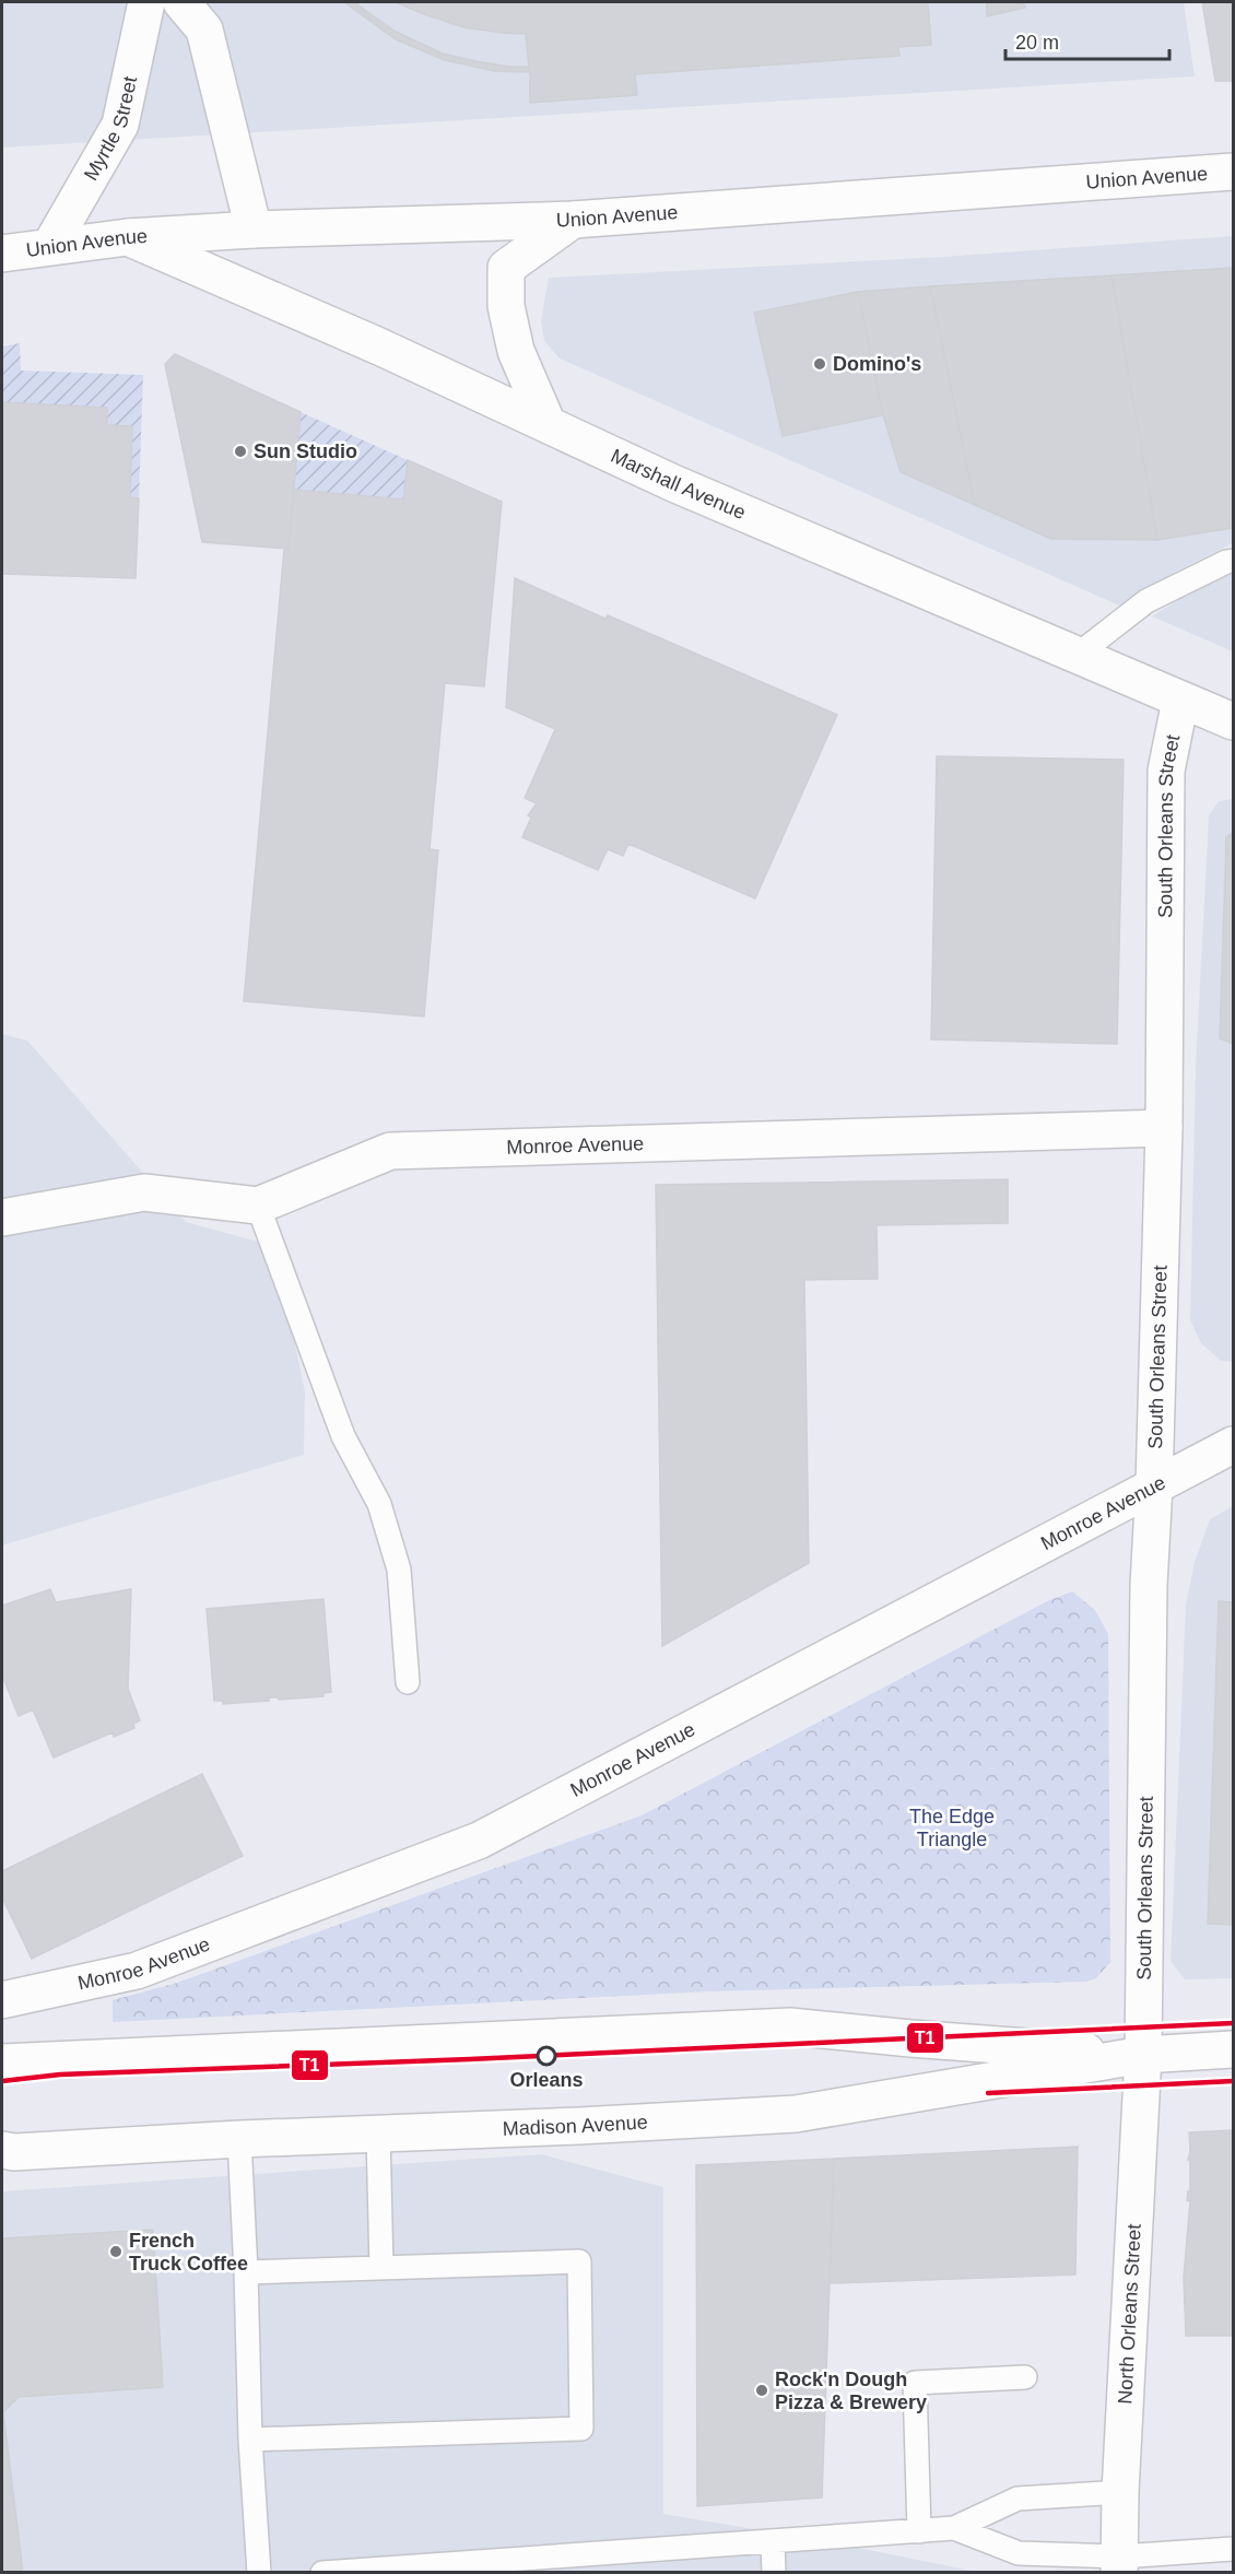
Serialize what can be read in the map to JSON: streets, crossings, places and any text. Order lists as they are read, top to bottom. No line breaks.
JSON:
{"streets":{"street":["Myrtle Street","Union Avenue","Marshall Avenue","South Orleans Street","Monroe Avenue","Madison Avenue","North Orleans Street"]},"crossings":[["Myrtle Street","Union Avenue"],["Union Avenue","Marshall Avenue"],["Marshall Avenue","South Orleans Street"],["South Orleans Street","Monroe Avenue"],["South Orleans Street","Madison Avenue"],["South Orleans Street","North Orleans Street"],["Madison Avenue","North Orleans Street"]],"parks":["The Edge Triangle"],"places":["Domino's","Sun Studio","Orleans","French Truck Coffee","Rock'n Dough Pizza & Brewery"],"lines":["transit line T1"],"scale_bar":"20 m"}
